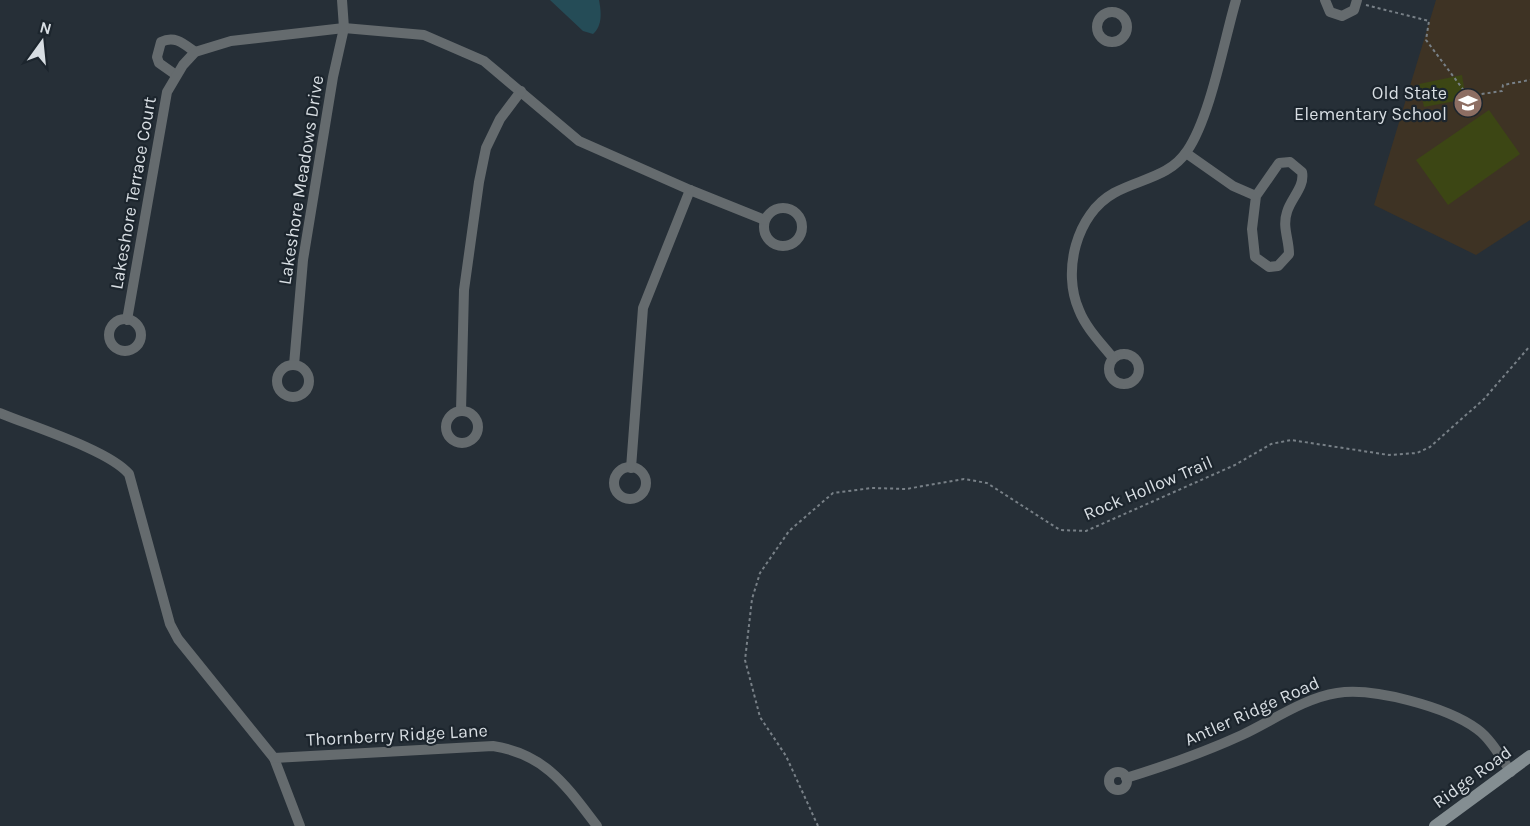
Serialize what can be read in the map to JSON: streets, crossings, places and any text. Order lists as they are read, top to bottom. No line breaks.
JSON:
{"streets":{"street":["Lakeshore Meadows Drive","Lakeshore Terrace Court","Antler Ridge Road","Thornberry Ridge Lane","Ridge Road"],"path":["Rock Hollow Trail"]},"crossings":[["Antler Ridge Road","Ridge Road"]],"places":{"school or university":["Old State Elementary School"]},"north":"top"}
